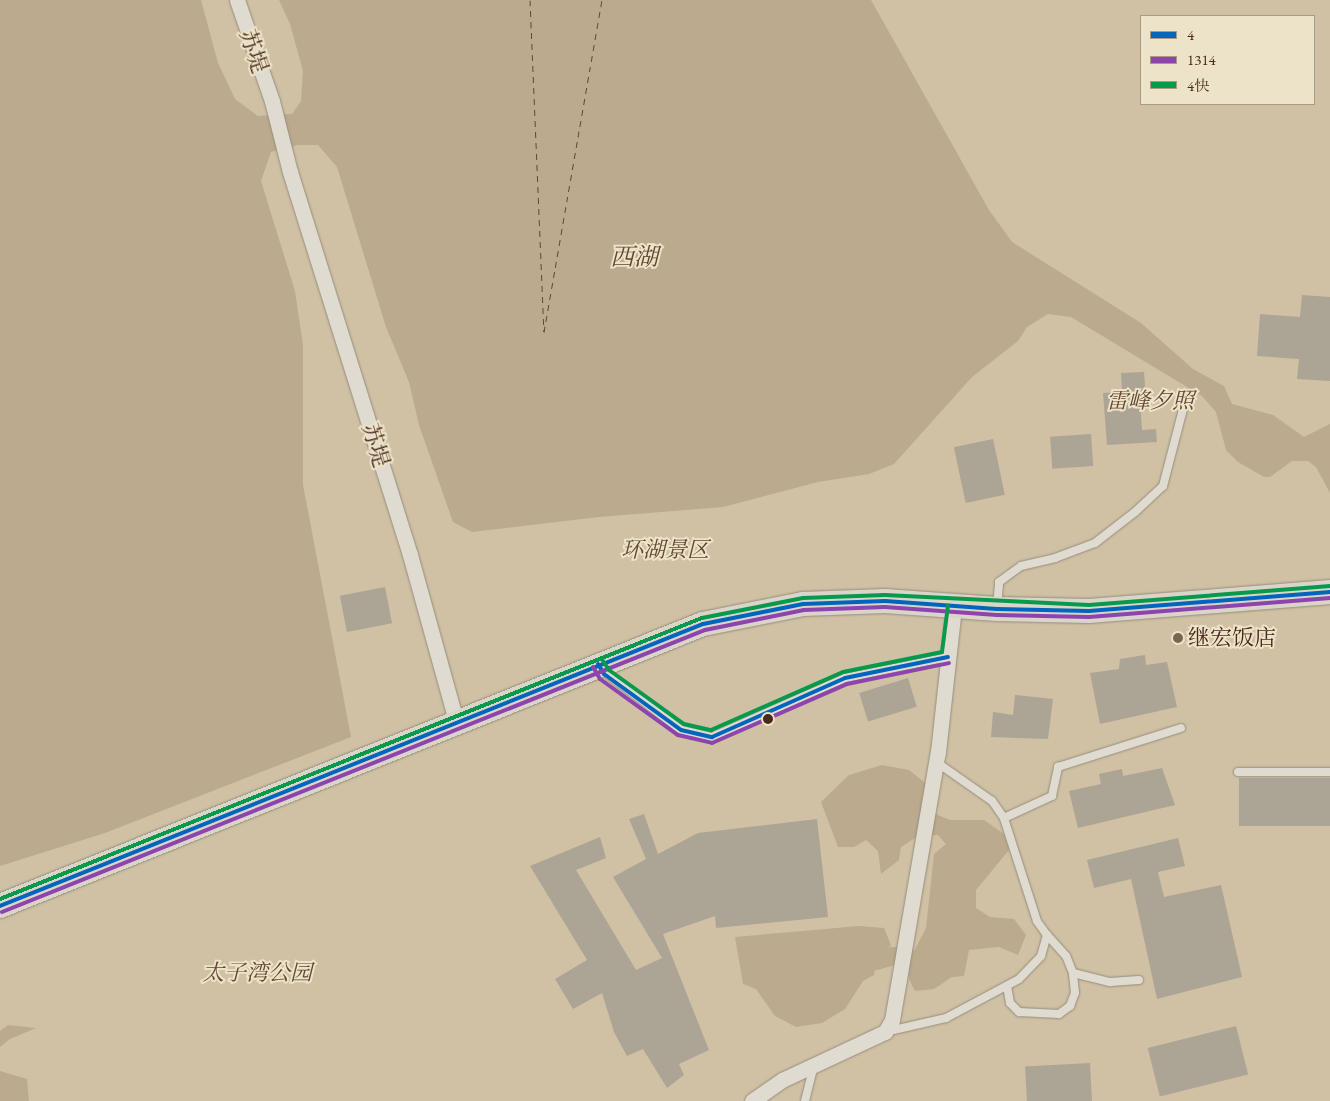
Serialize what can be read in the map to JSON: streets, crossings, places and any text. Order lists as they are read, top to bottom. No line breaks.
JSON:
{"streets":{"street":["苏堤"]},"water":["西湖"],"parks":["雷峰夕照","环湖景区","太子湾公园"],"places":["继宏饭店"],"lines":["transit line 4快","transit line 4","transit line 1314"],"legend":["4","1314","4快"]}
